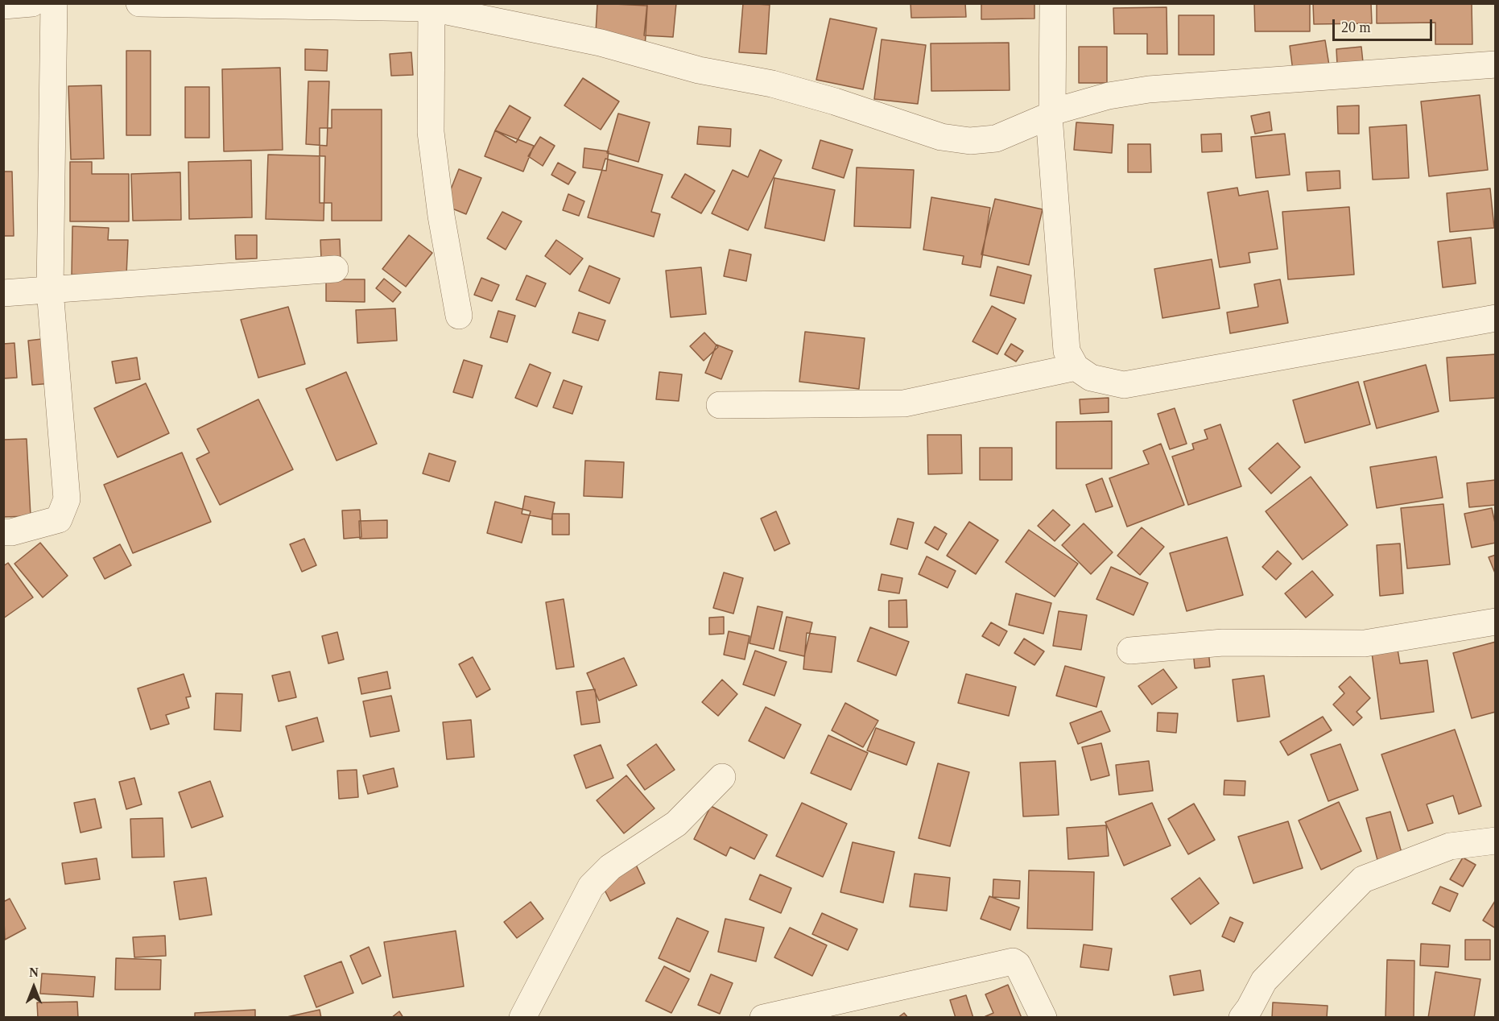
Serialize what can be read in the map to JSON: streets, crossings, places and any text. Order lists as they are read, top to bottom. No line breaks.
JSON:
{"scale_bar":"20 m","north":"top"}
